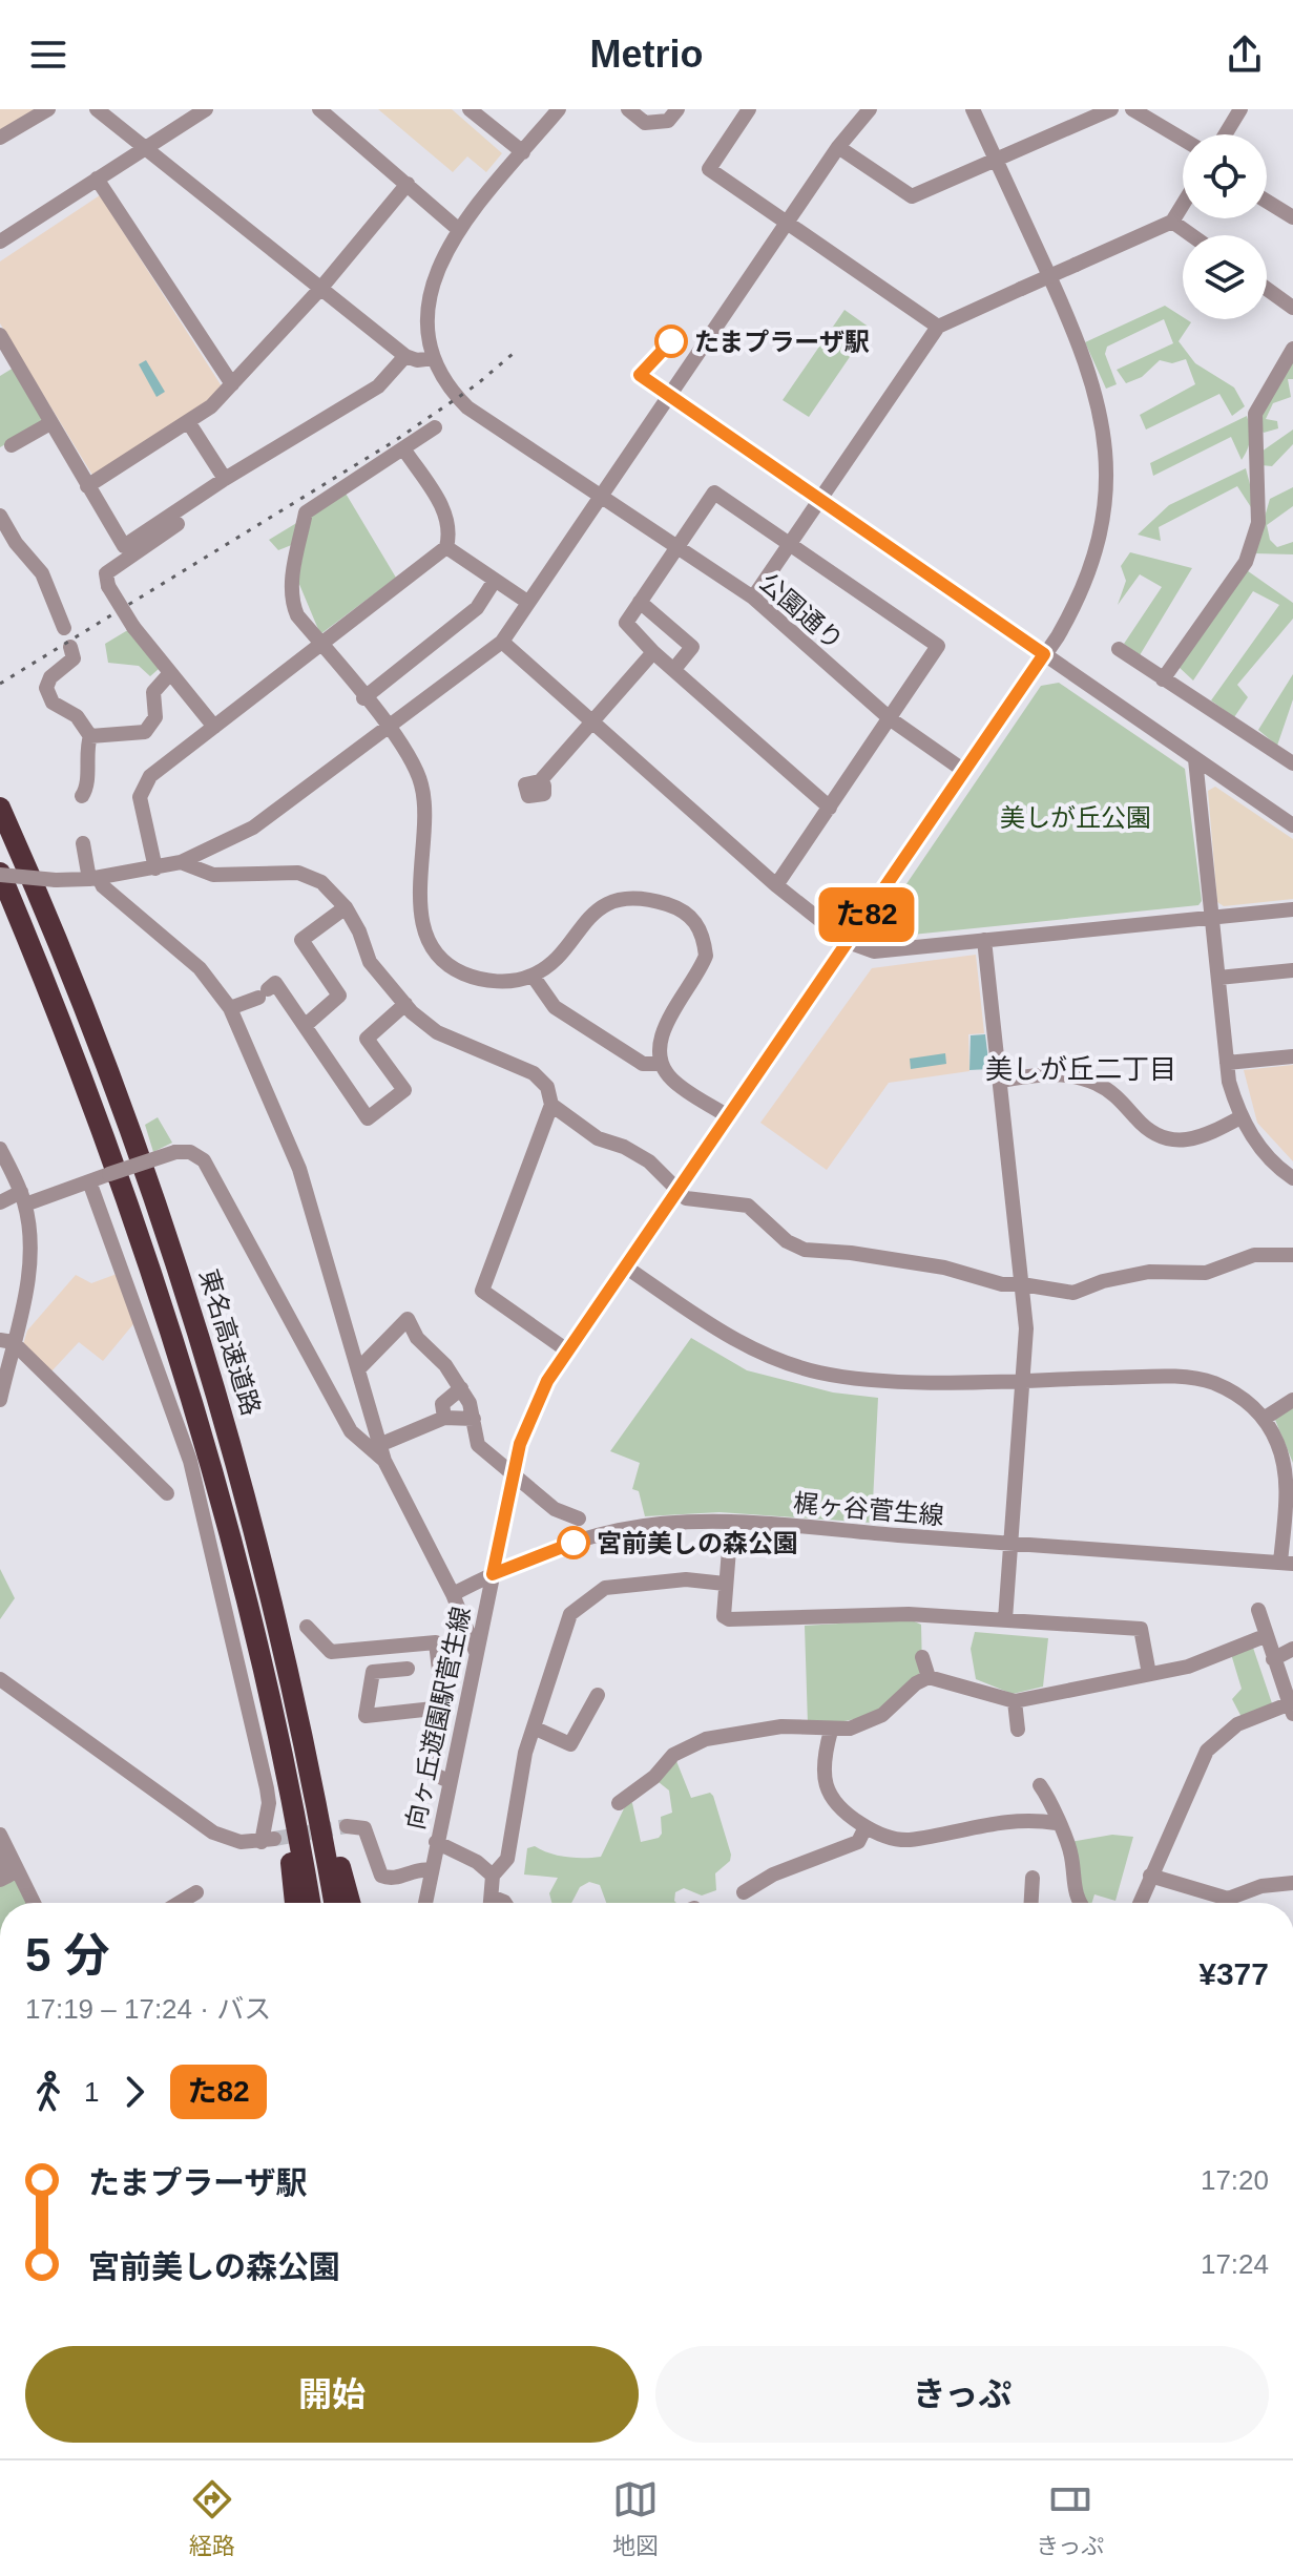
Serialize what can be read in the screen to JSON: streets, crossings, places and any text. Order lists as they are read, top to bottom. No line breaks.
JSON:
{"streets":{"highway":["東名高速道路"],"street":["公園通り","梶ヶ谷菅生線","向ヶ丘遊園駅菅生線"]},"crossings":[["公園通り","向ヶ丘遊園駅菅生線"],["梶ヶ谷菅生線","向ヶ丘遊園駅菅生線"]],"districts":["美しが丘二丁目"],"parks":["美しが丘公園"],"places":["たまプラーザ駅","宮前美しの森公園"],"lines":["bus line た82"],"page":{"header":"Metrio","on_map":"た82","heading":["5 分","17:19 – 17:24 · バス","¥377"],"legs":["1","た82"],"list":[{"name":"たまプラーザ駅","value":"17:20"},{"name":"宮前美しの森公園","value":"17:24"}],"buttons":["開始","きっぷ"],"tabs":["経路","地図","きっぷ"]}}
